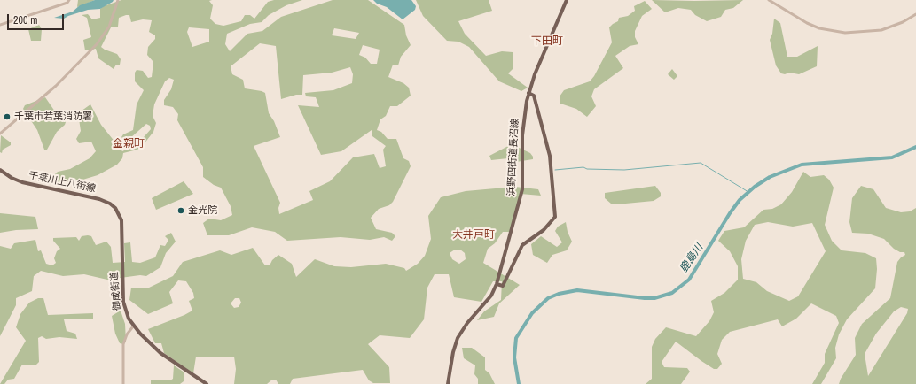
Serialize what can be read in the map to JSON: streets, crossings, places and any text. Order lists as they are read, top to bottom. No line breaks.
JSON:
{"streets":{"main road":["浜野四街道長沼線","千葉川上八街線","御成街道"]},"crossings":[["千葉川上八街線","御成街道"]],"districts":["下田町","金親町","大井戸町"],"water":["鹿島川"],"places":["千葉市若葉消防署","金光院"],"scale_bar":"200 m"}
